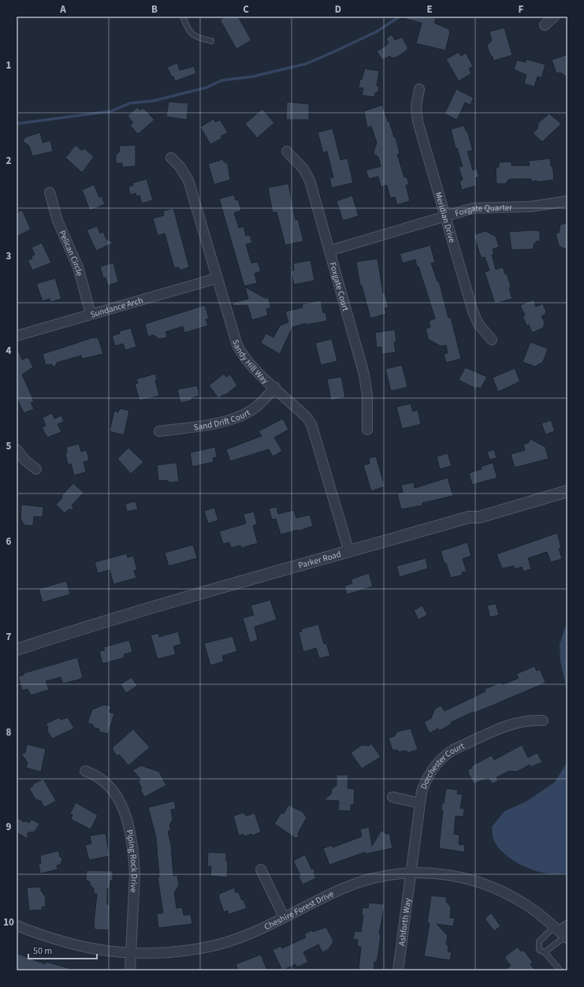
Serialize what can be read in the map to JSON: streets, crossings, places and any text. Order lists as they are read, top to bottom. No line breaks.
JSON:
{"streets":{"street":["Foxgate Quarter","Meridian Drive","Pelican Circle","Foxgate Court","Sundance Arch","Sandy Hill Way","Sand Drift Court","Parker Road","Dorchester Court","Piping Rock Drive","Cheshire Forest Drive","Ashforth Way"]},"crossings":[["Foxgate Quarter","Meridian Drive"],["Foxgate Quarter","Foxgate Court"],["Pelican Circle","Sundance Arch"],["Sundance Arch","Sandy Hill Way"],["Sandy Hill Way","Sand Drift Court"],["Sandy Hill Way","Parker Road"],["Dorchester Court","Cheshire Forest Drive"],["Dorchester Court","Ashforth Way"],["Piping Rock Drive","Cheshire Forest Drive"],["Cheshire Forest Drive","Ashforth Way"]],"scale_bar":"50 m","grid":{"columns":["A","B","C","D","E","F"],"rows":["1","2","3","4","5","6","7","8","9","10"]}}
